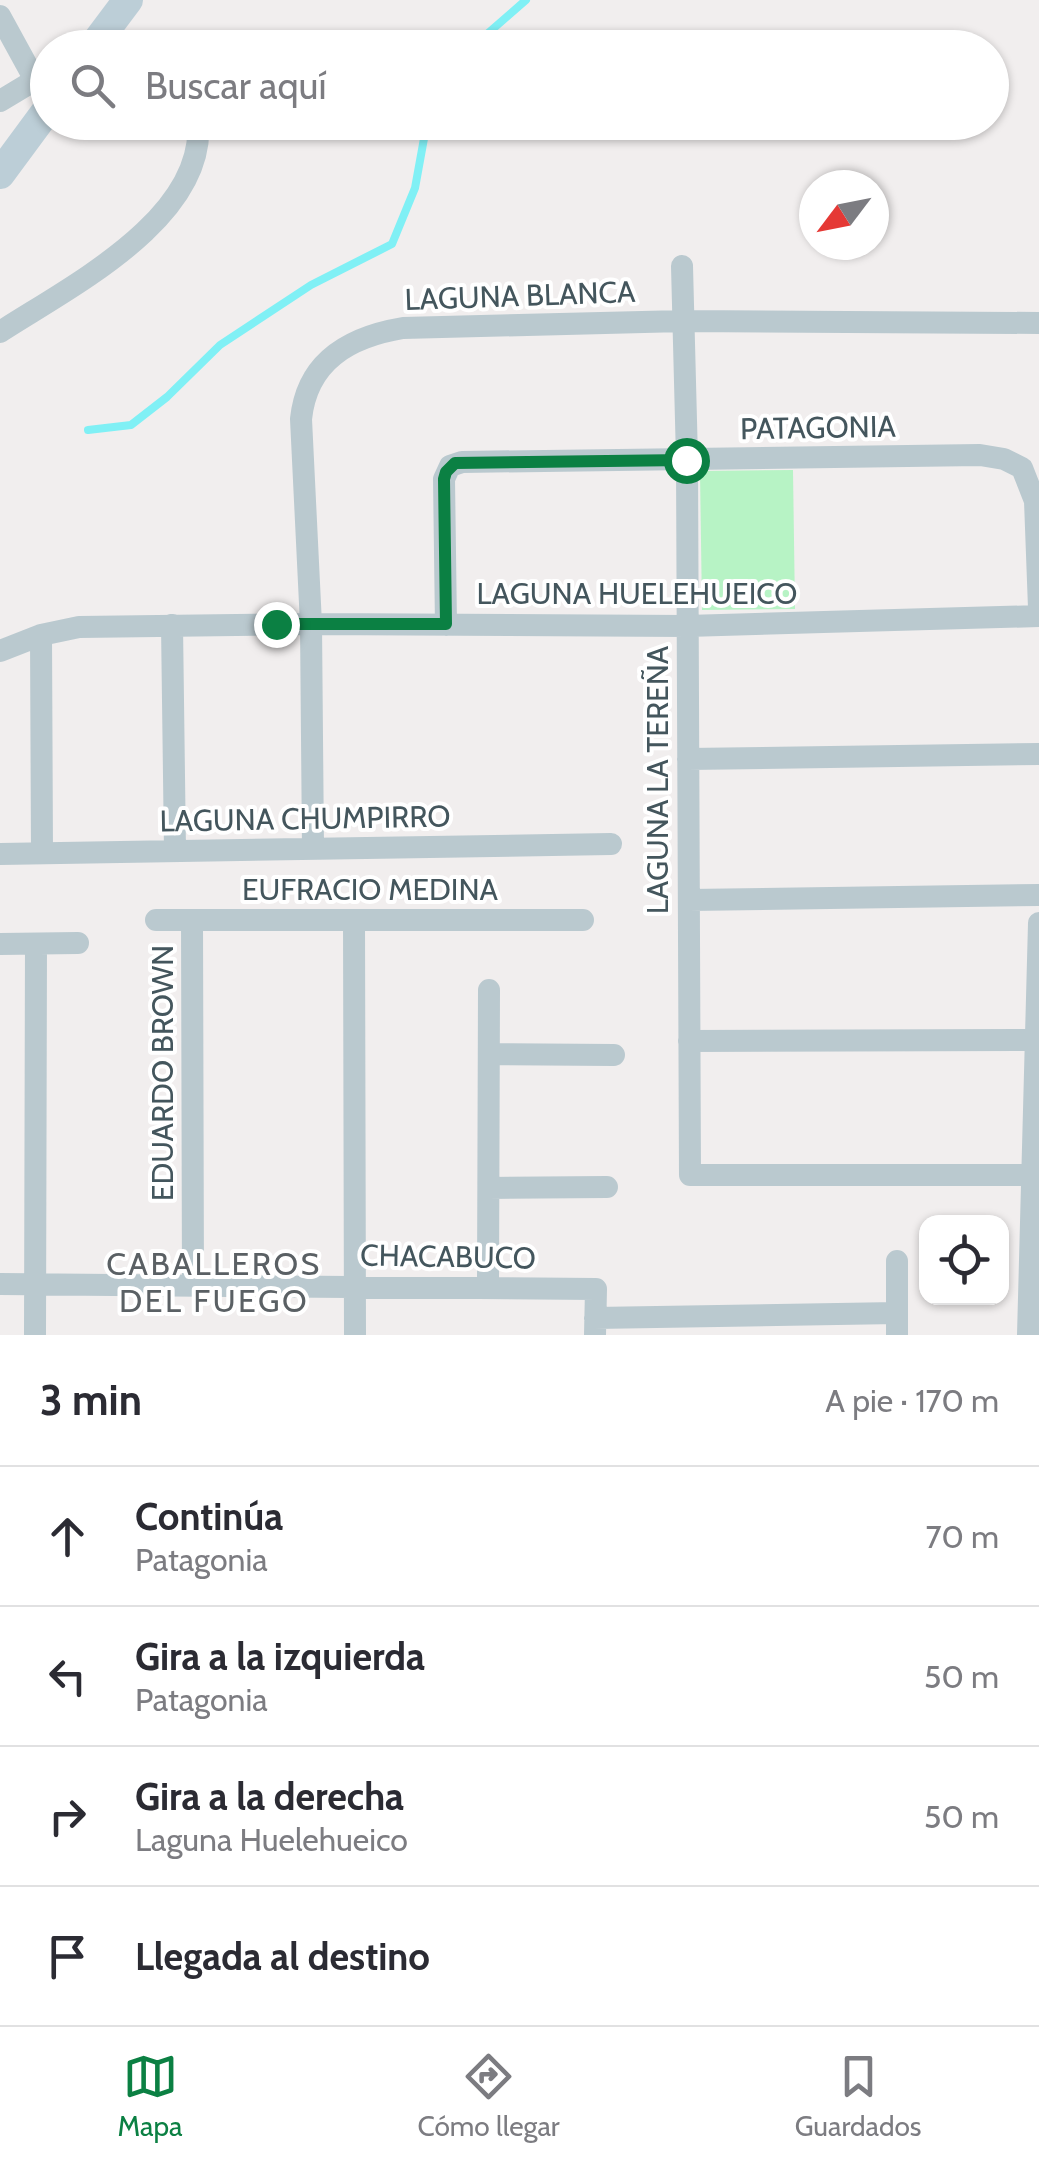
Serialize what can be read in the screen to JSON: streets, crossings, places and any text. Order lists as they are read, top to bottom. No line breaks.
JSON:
{"streets":{"street":["LAGUNA BLANCA","PATAGONIA","LAGUNA HUELEHUEICO","LAGUNA LA TEREÑA","LAGUNA CHUMPIRRO","EUFRACIO MEDINA","EDUARDO BROWN","CHACABUCO"]},"crossings":[["LAGUNA BLANCA","LAGUNA HUELEHUEICO"],["LAGUNA BLANCA","LAGUNA LA TEREÑA"],["LAGUNA BLANCA","LAGUNA CHUMPIRRO"],["PATAGONIA","LAGUNA HUELEHUEICO"],["PATAGONIA","LAGUNA LA TEREÑA"],["LAGUNA HUELEHUEICO","LAGUNA LA TEREÑA"],["EUFRACIO MEDINA","EDUARDO BROWN"],["EDUARDO BROWN","CHACABUCO"]],"districts":["CABALLEROS DEL FUEGO"],"north":"bottom left","page":{"search":"Buscar aquí","heading":["3 min","A pie · 170 m"],"list":[["Continúa","Patagonia","70 m"],["Gira a la izquierda","Patagonia","50 m"],["Gira a la derecha","Laguna Huelehueico","50 m"],"Llegada al destino"],"nav":["Mapa","Cómo llegar","Guardados"]}}
